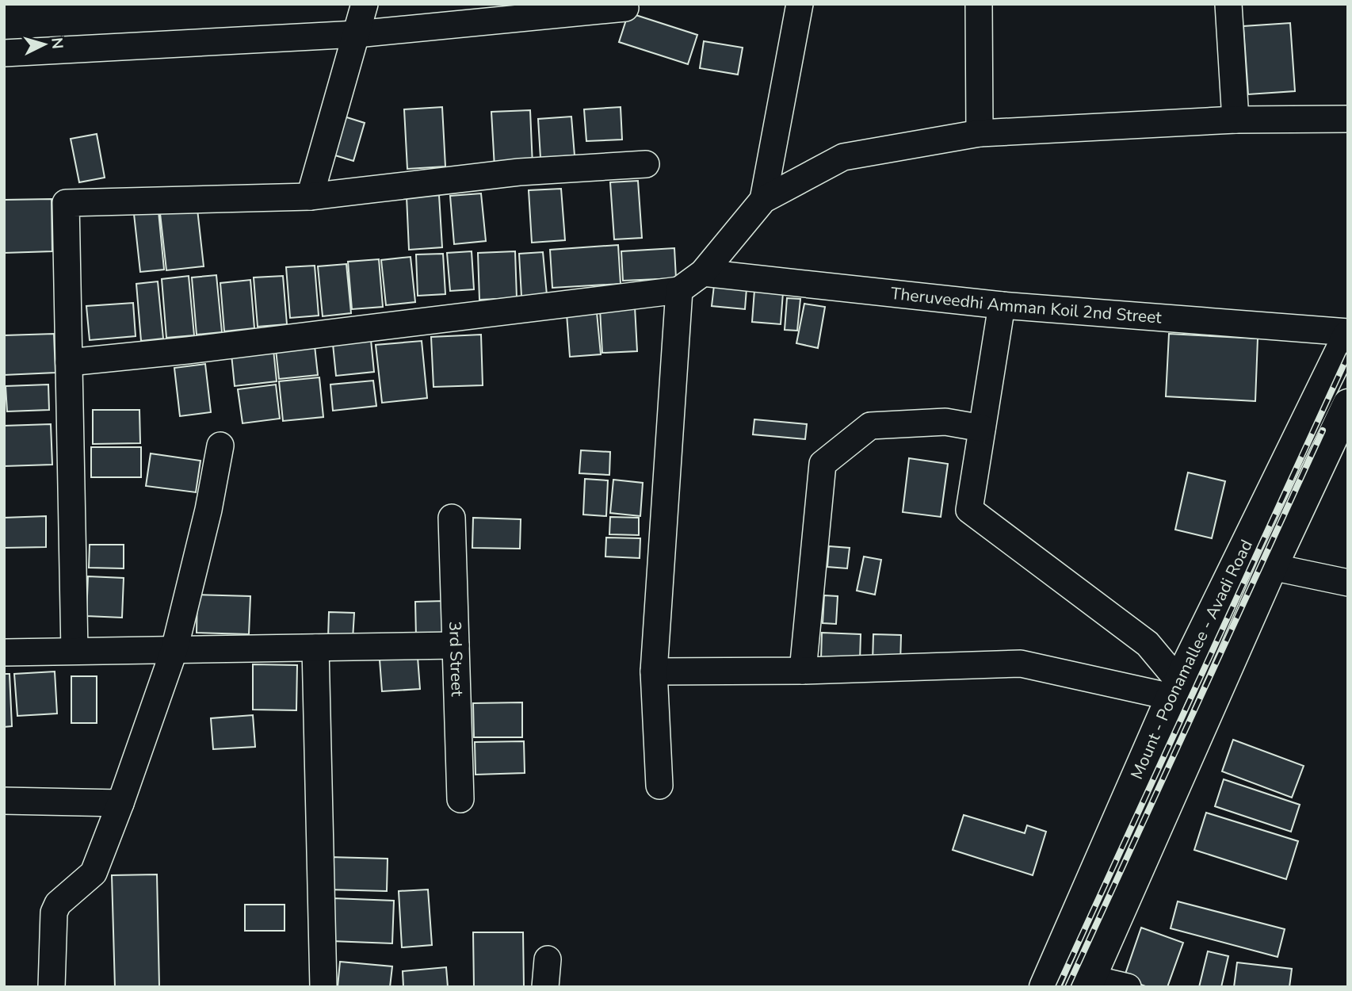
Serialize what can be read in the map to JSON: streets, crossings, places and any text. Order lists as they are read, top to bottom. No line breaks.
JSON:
{"streets":{"main road":["Mount - Poonamallee - Avadi Road"],"street":["Theruveedhi Amman Koil 2nd Street","3rd Street"]},"crossings":[["Theruveedhi Amman Koil 2nd Street","Mount - Poonamallee - Avadi Road"]],"north":"right"}
